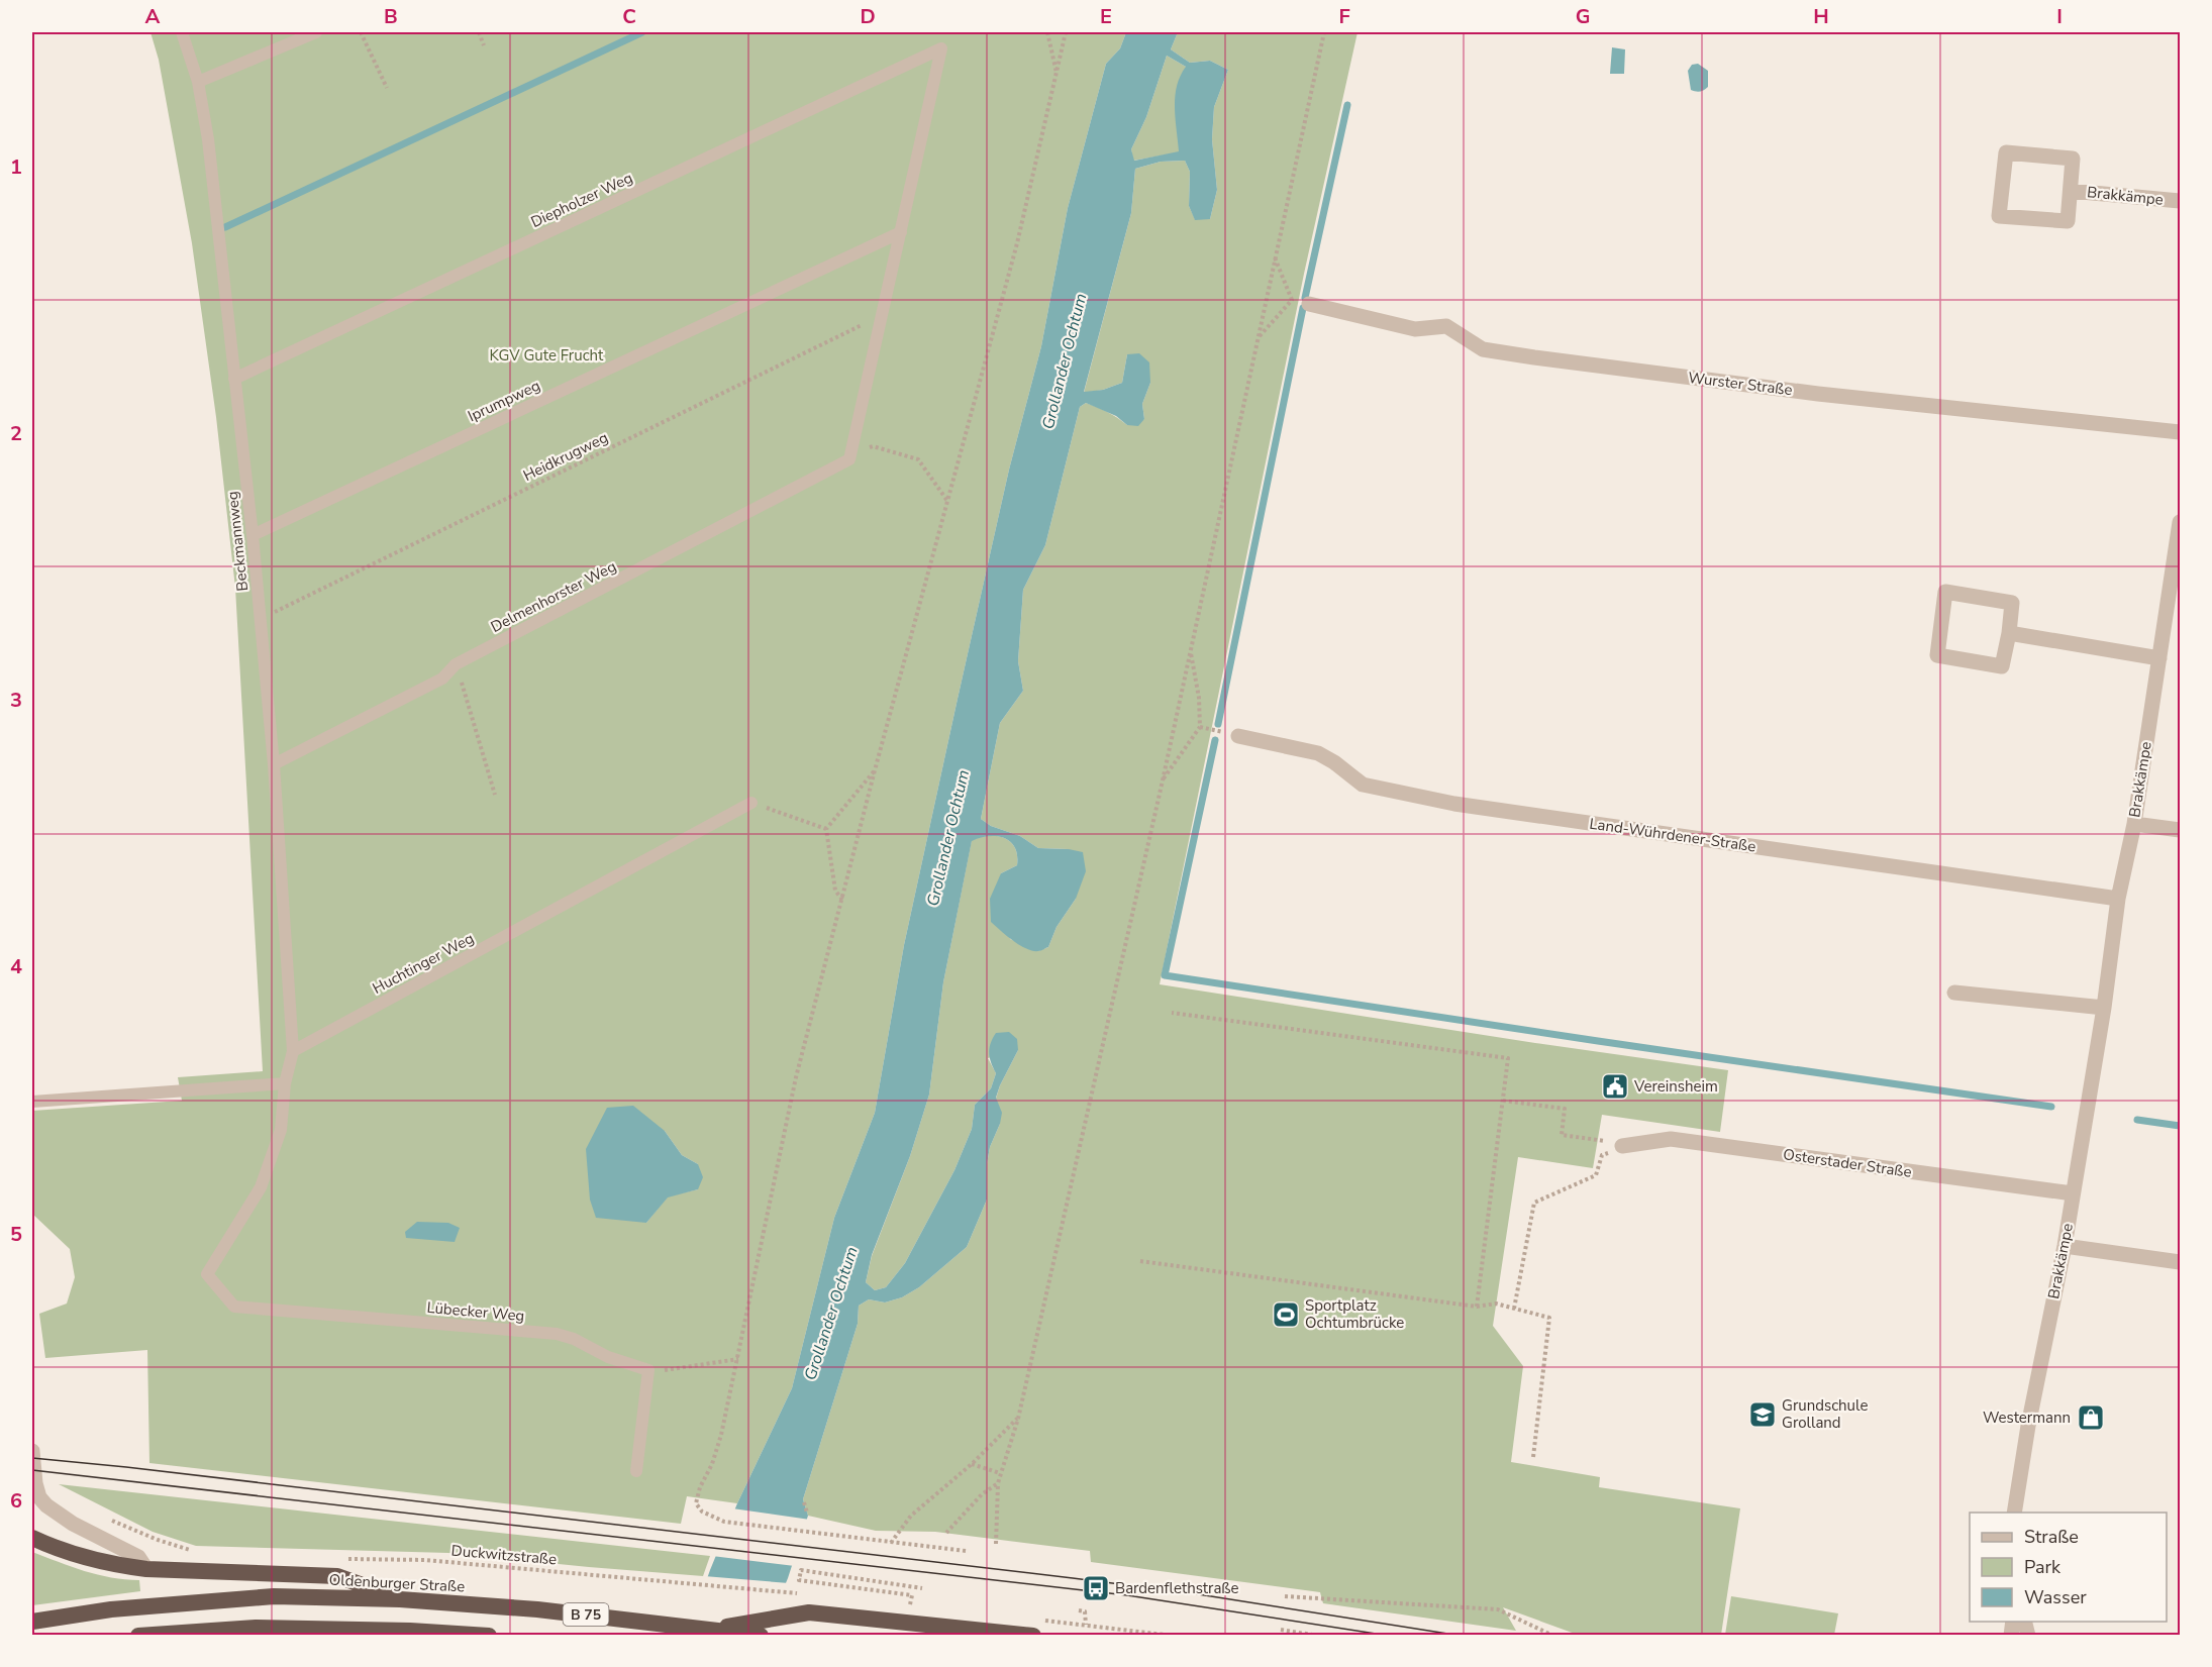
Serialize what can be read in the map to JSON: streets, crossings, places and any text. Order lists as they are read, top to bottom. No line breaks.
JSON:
{"streets":{"highway":["Oldenburger Straße","B 75"],"street":["Brakkämpe","Wurster Straße","Land-Wührdener-Straße","Osterstader Straße"],"lane":["Diepholzer Weg","Iprumpweg","Beckmannweg","Delmenhorster Weg","Huchtinger Weg","Lübecker Weg"],"path":["Heidkrugweg","Duckwitzstraße"]},"crossings":[["Brakkämpe","Land-Wührdener-Straße"],["Brakkämpe","Osterstader Straße"],["Diepholzer Weg","Iprumpweg"],["Diepholzer Weg","Beckmannweg"],["Iprumpweg","Beckmannweg"],["Heidkrugweg","Beckmannweg"],["Beckmannweg","Delmenhorster Weg"],["Beckmannweg","Huchtinger Weg"]],"water":["Grollander Ochtum"],"parks":["KGV Gute Frucht"],"places":{"public building":["Vereinsheim"],"sports":["Sportplatz Ochtumbrücke"],"school or university":["Grundschule Grolland"],"shop":["Westermann"],"bus stop":["Bardenflethstraße"]},"legend":["Straße","Park","Wasser"],"grid":{"columns":["A","B","C","D","E","F","G","H","I"],"rows":["1","2","3","4","5","6"]}}
